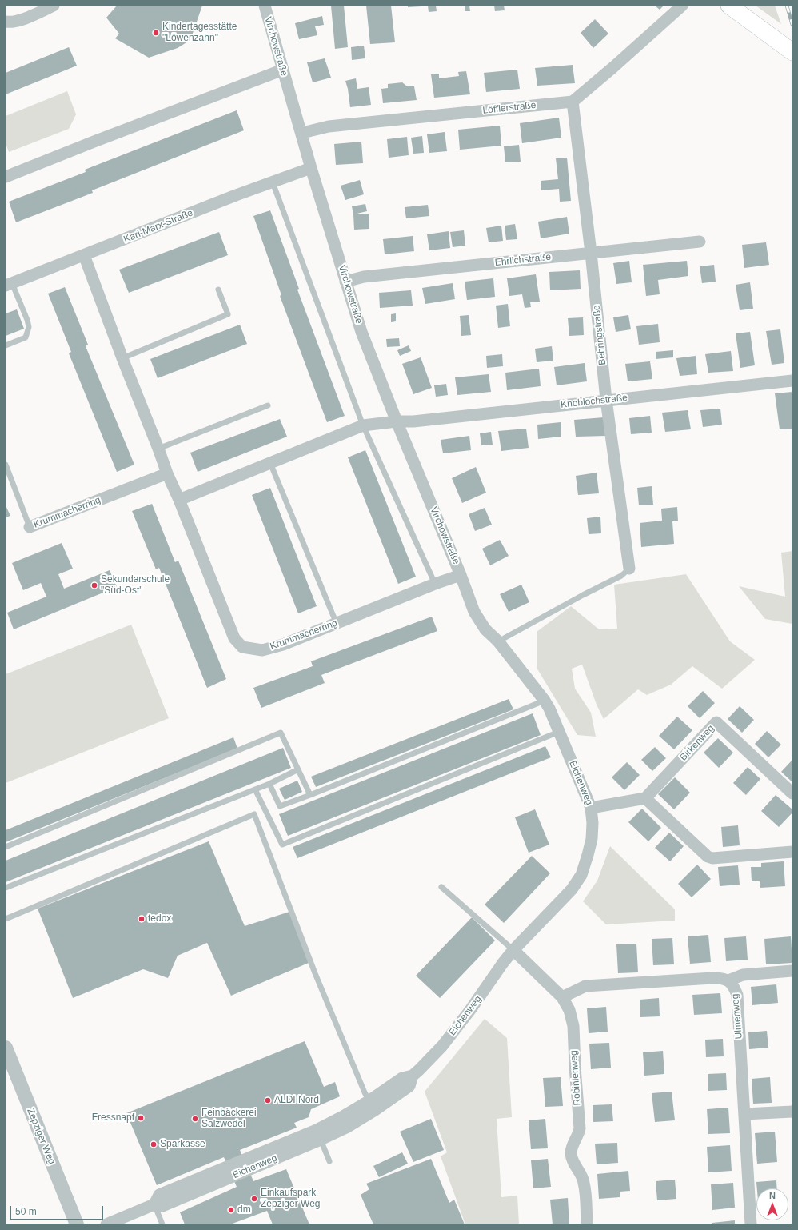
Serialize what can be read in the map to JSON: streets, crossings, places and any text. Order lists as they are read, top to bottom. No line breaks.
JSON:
{"streets":{"street":["Virchowstraße","Löfflerstraße","Karl-Marx-Straße","Ehrlichstraße","Behringstraße","Knoblochstraße","Krummacherring","Birkenweg","Eichenweg","Ulmenweg","Robinienweg","Zepziger Weg"]},"crossings":[["Virchowstraße","Löfflerstraße"],["Virchowstraße","Karl-Marx-Straße"],["Virchowstraße","Ehrlichstraße"],["Virchowstraße","Knoblochstraße"],["Virchowstraße","Krummacherring"],["Virchowstraße","Eichenweg"],["Löfflerstraße","Behringstraße"],["Karl-Marx-Straße","Krummacherring"],["Ehrlichstraße","Behringstraße"],["Behringstraße","Knoblochstraße"],["Krummacherring","Eichenweg"],["Eichenweg","Robinienweg"],["Ulmenweg","Robinienweg"]],"places":["Kindertagesstätte \"Löwenzahn\"","Sekundarschule \"Süd-Ost\"","tedox","ALDI Nord","Fressnapf","Feinbäckerei Salzwedel","Sparkasse","Einkaufspark Zepziger Weg","dm"],"scale_bar":"50 m","north":"top"}
